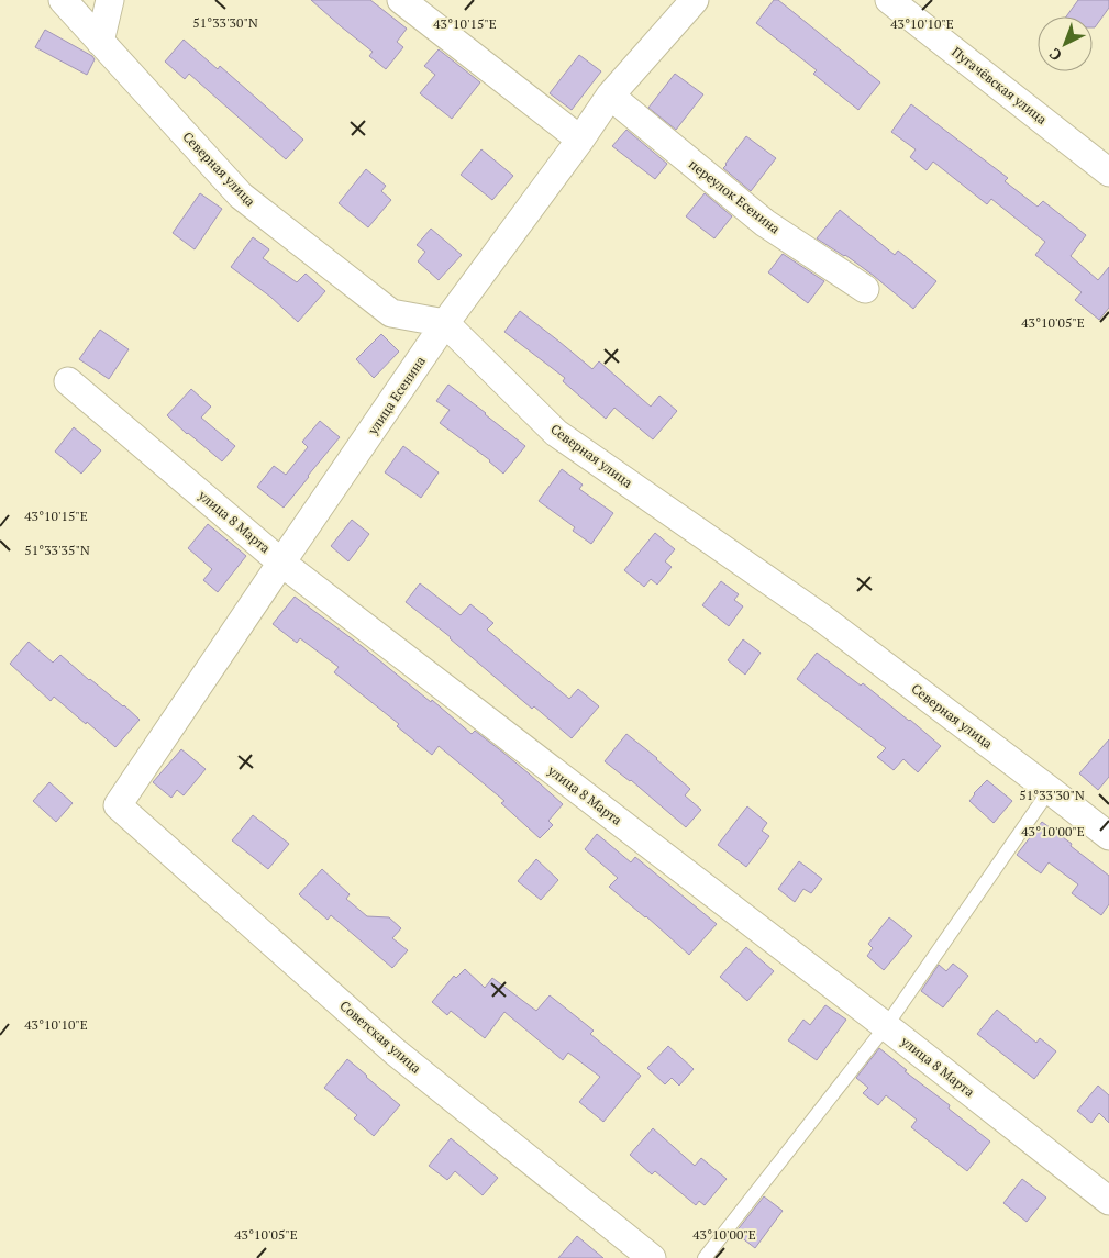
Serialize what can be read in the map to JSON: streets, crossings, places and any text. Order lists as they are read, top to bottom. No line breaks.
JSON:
{"streets":{"street":["Пугачёвская улица","Северная улица","переулок Есенина","улица Есенина","улица 8 Марта","Советская улица"]},"crossings":[["Северная улица","улица Есенина"],["переулок Есенина","улица Есенина"],["улица Есенина","улица 8 Марта"],["улица Есенина","Советская улица"]],"north":"bottom left","coordinates":["51°33'30\"N","43°10'15\"E","43°10'10\"E","43°10'05\"E","51°33'35\"N","43°10'00\"E"]}
